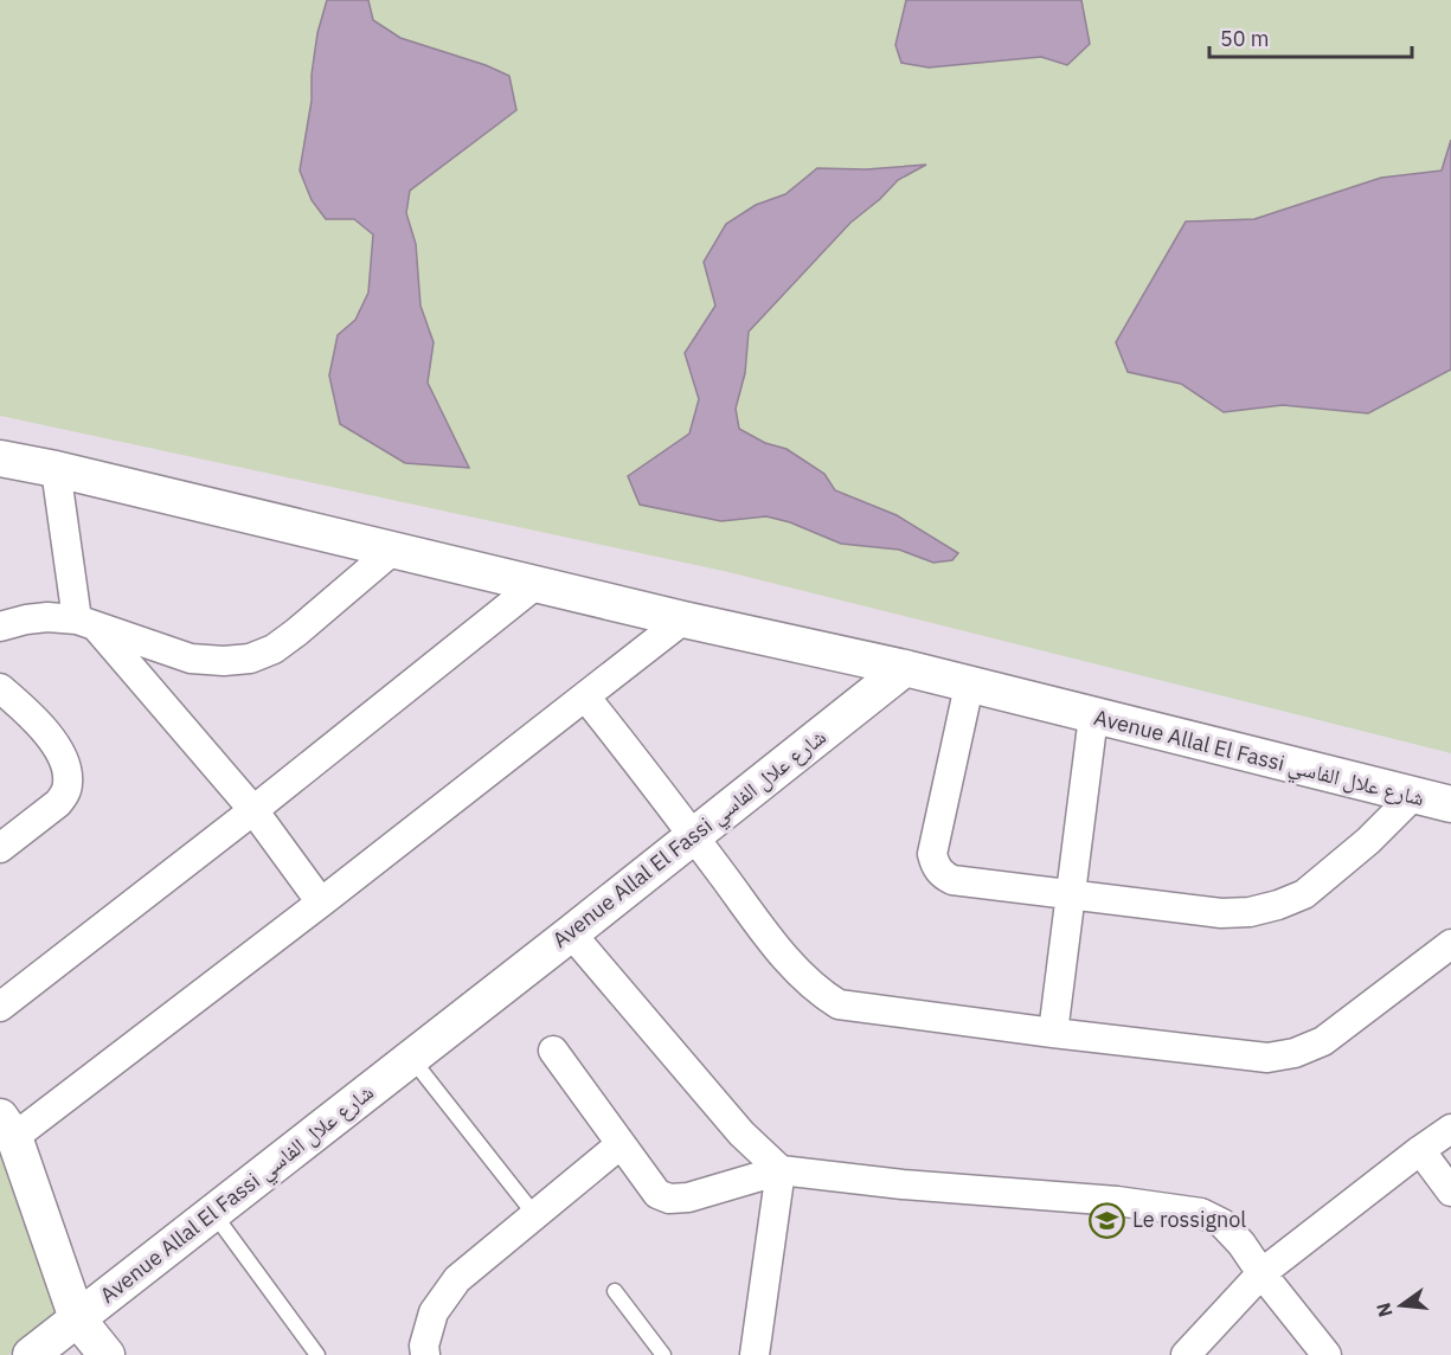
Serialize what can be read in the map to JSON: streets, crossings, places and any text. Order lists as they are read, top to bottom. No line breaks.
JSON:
{"streets":{"street":["Avenue Allal El Fassi شارع علال الفاسي"]},"places":{"school or university":["Le rossignol"]},"scale_bar":"50 m","north":"left"}
